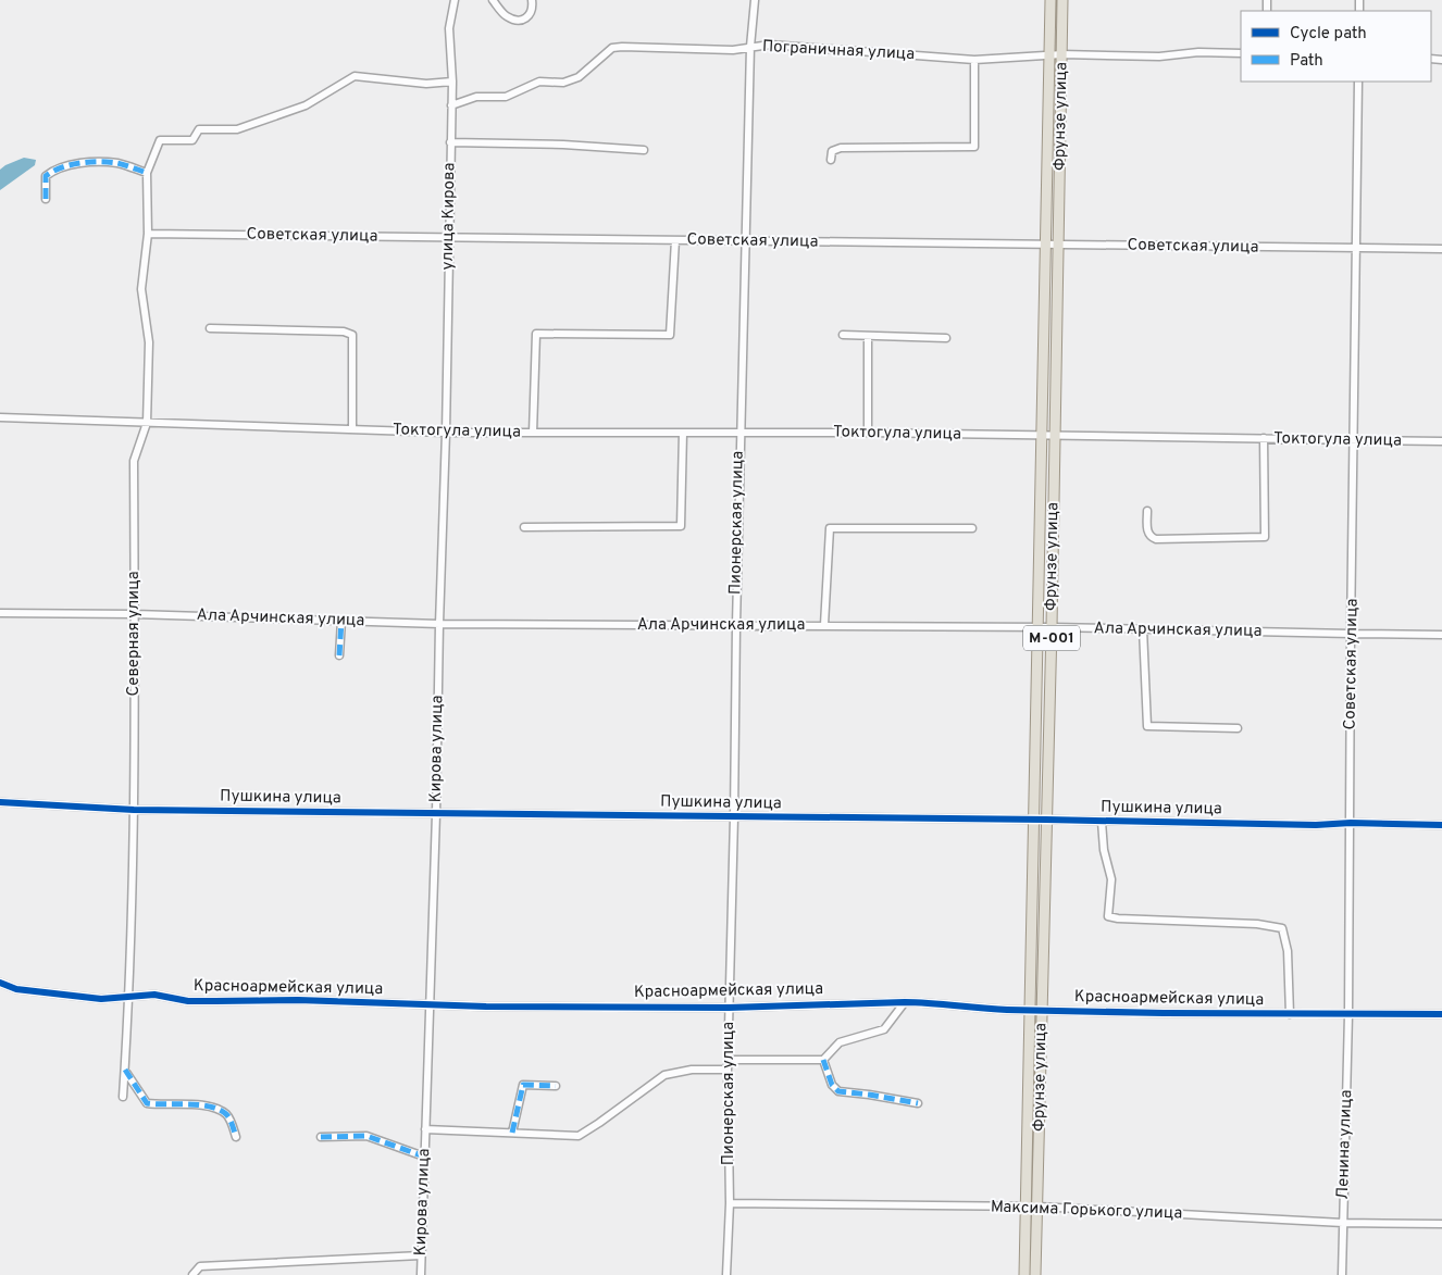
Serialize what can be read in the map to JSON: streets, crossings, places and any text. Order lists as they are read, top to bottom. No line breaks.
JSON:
{"streets":{"main road":["Фрунзе улица","M-001"],"street":["Пограничная улица","улица Кирова","Советская улица","Токтогула улица","Пионерская улица","Ала Арчинская улица","Северная улица","Кирова улица","Пушкина улица","Красноармейская улица","Ленина улица","Максима Горького улица"]},"crossings":[["Пограничная улица","Фрунзе улица"],["Пограничная улица","улица Кирова"],["Пограничная улица","Пионерская улица"],["Фрунзе улица","Советская улица"],["Фрунзе улица","Токтогула улица"],["Фрунзе улица","Ала Арчинская улица"],["Фрунзе улица","Пушкина улица"],["Фрунзе улица","Красноармейская улица"],["Фрунзе улица","Максима Горького улица"],["улица Кирова","Советская улица"],["улица Кирова","Токтогула улица"],["улица Кирова","Кирова улица"],["Советская улица","Токтогула улица"],["Советская улица","Пионерская улица"],["Советская улица","Ала Арчинская улица"],["Советская улица","Северная улица"],["Советская улица","Пушкина улица"],["Советская улица","Красноармейская улица"],["Советская улица","Ленина улица"],["Токтогула улица","Пионерская улица"],["Токтогула улица","Северная улица"],["Токтогула улица","Кирова улица"],["Пионерская улица","Ала Арчинская улица"],["Пионерская улица","Кирова улица"],["Пионерская улица","Пушкина улица"],["Пионерская улица","Красноармейская улица"],["Пионерская улица","Максима Горького улица"],["Ала Арчинская улица","Северная улица"],["Ала Арчинская улица","Кирова улица"],["Северная улица","Пушкина улица"],["Северная улица","Красноармейская улица"],["Кирова улица","Пушкина улица"],["Кирова улица","Красноармейская улица"],["Красноармейская улица","Ленина улица"],["Ленина улица","Максима Горького улица"]],"legend":["Cycle path","Path"]}
